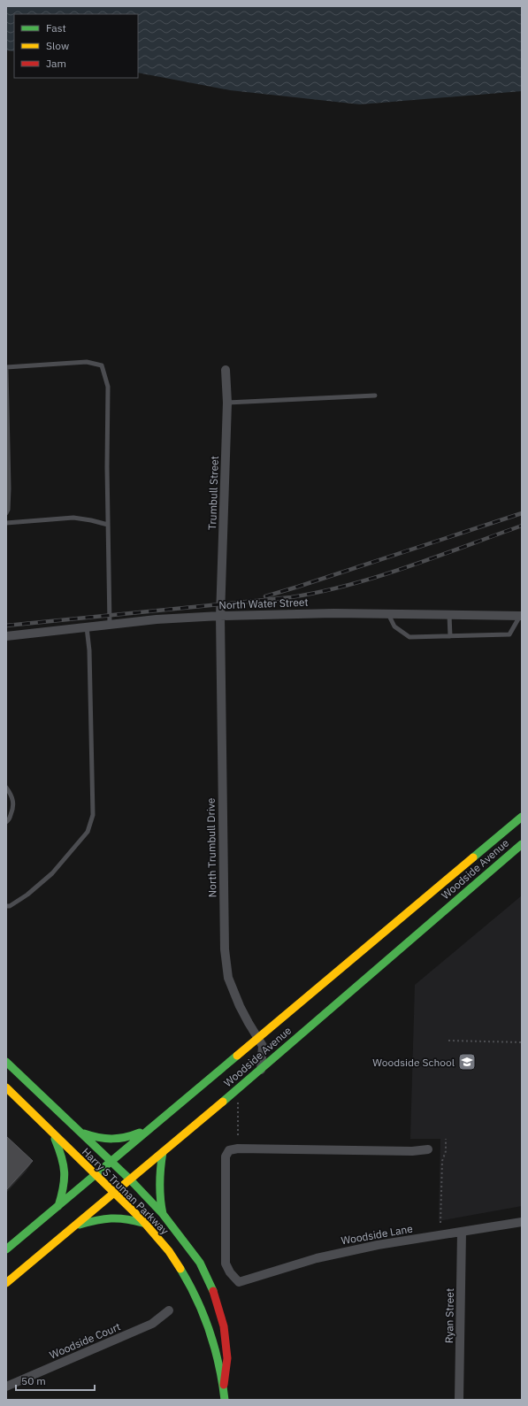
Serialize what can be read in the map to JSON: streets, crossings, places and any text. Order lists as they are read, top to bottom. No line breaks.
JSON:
{"streets":{"main road":["Woodside Avenue","Harry S Truman Parkway"],"street":["Trumbull Street","North Water Street","North Trumbull Drive","Woodside Lane","Ryan Street","Woodside Court"]},"crossings":[["Trumbull Street","North Water Street"],["Trumbull Street","North Trumbull Drive"],["North Water Street","North Trumbull Drive"],["North Trumbull Drive","Woodside Avenue"],["Woodside Avenue","Harry S Truman Parkway"],["Woodside Lane","Ryan Street"]],"places":{"school or university":["Woodside School"]},"legend":["Fast","Slow","Jam"],"scale_bar":"50 m"}
